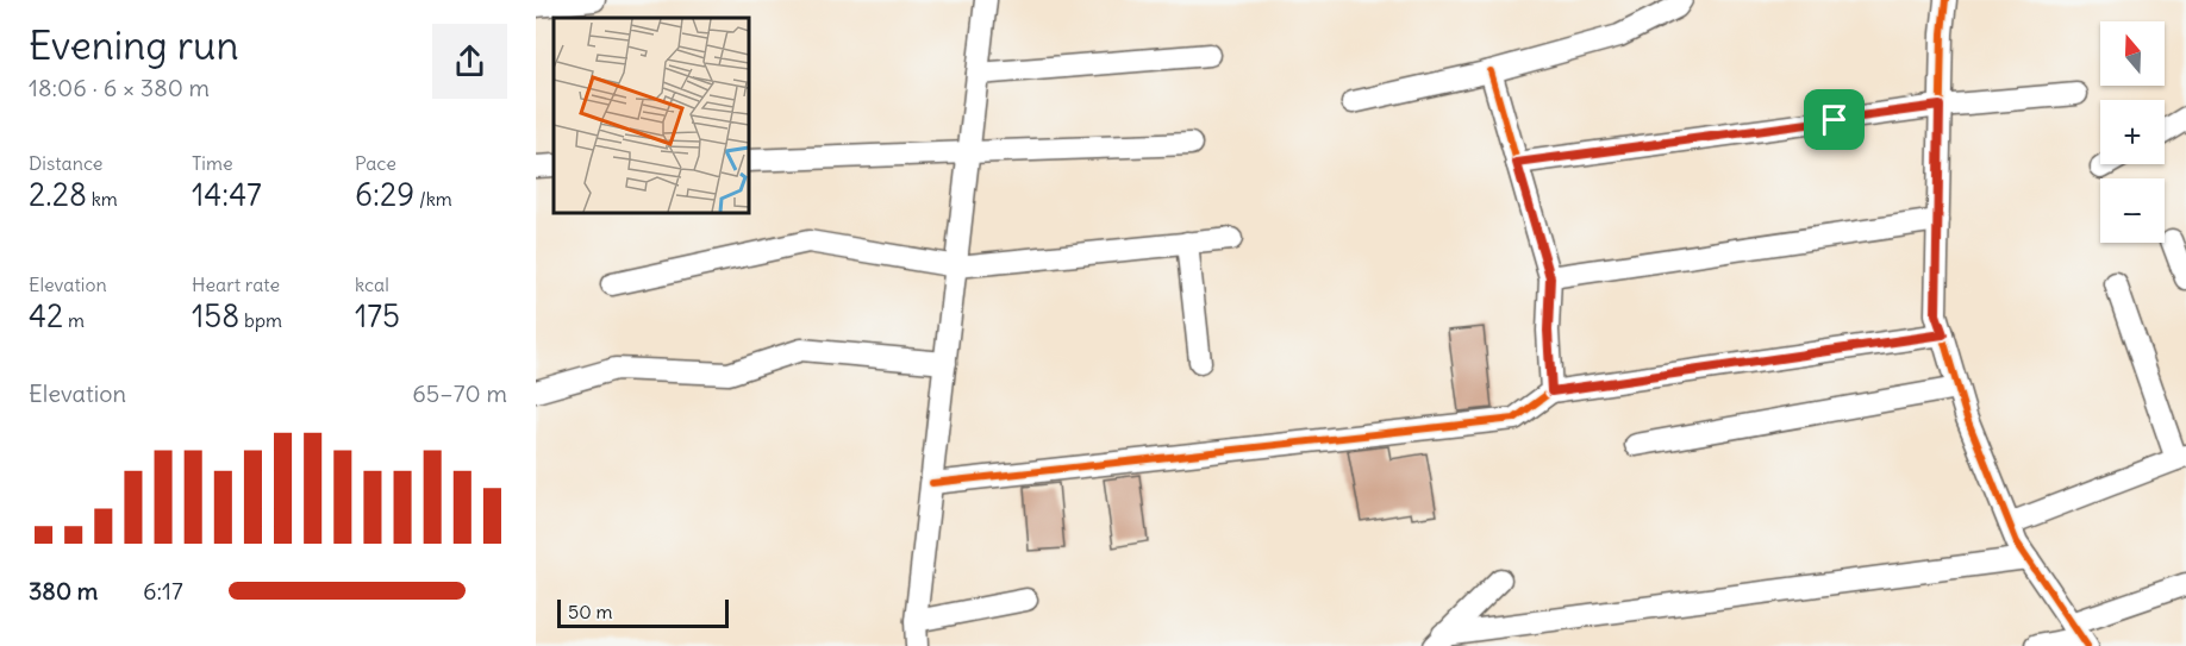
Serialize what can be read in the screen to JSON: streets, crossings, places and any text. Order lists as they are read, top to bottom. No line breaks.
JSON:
{"scale_bar":"50 m","north":"top","page":{"heading":["Evening run","18:06 · 6 × 380 m"],"map_buttons":["+","−"],"stats":[["Distance","2.28 km"],["Time","14:47"],["Pace","6:29 /km"],["Elevation","42 m"],["Heart rate","158 bpm"],["kcal","175"]],"chart":["Elevation","65–70 m"],"list":[{"name":"380 m","note":"6:17"}],"scale":"50 m"}}
